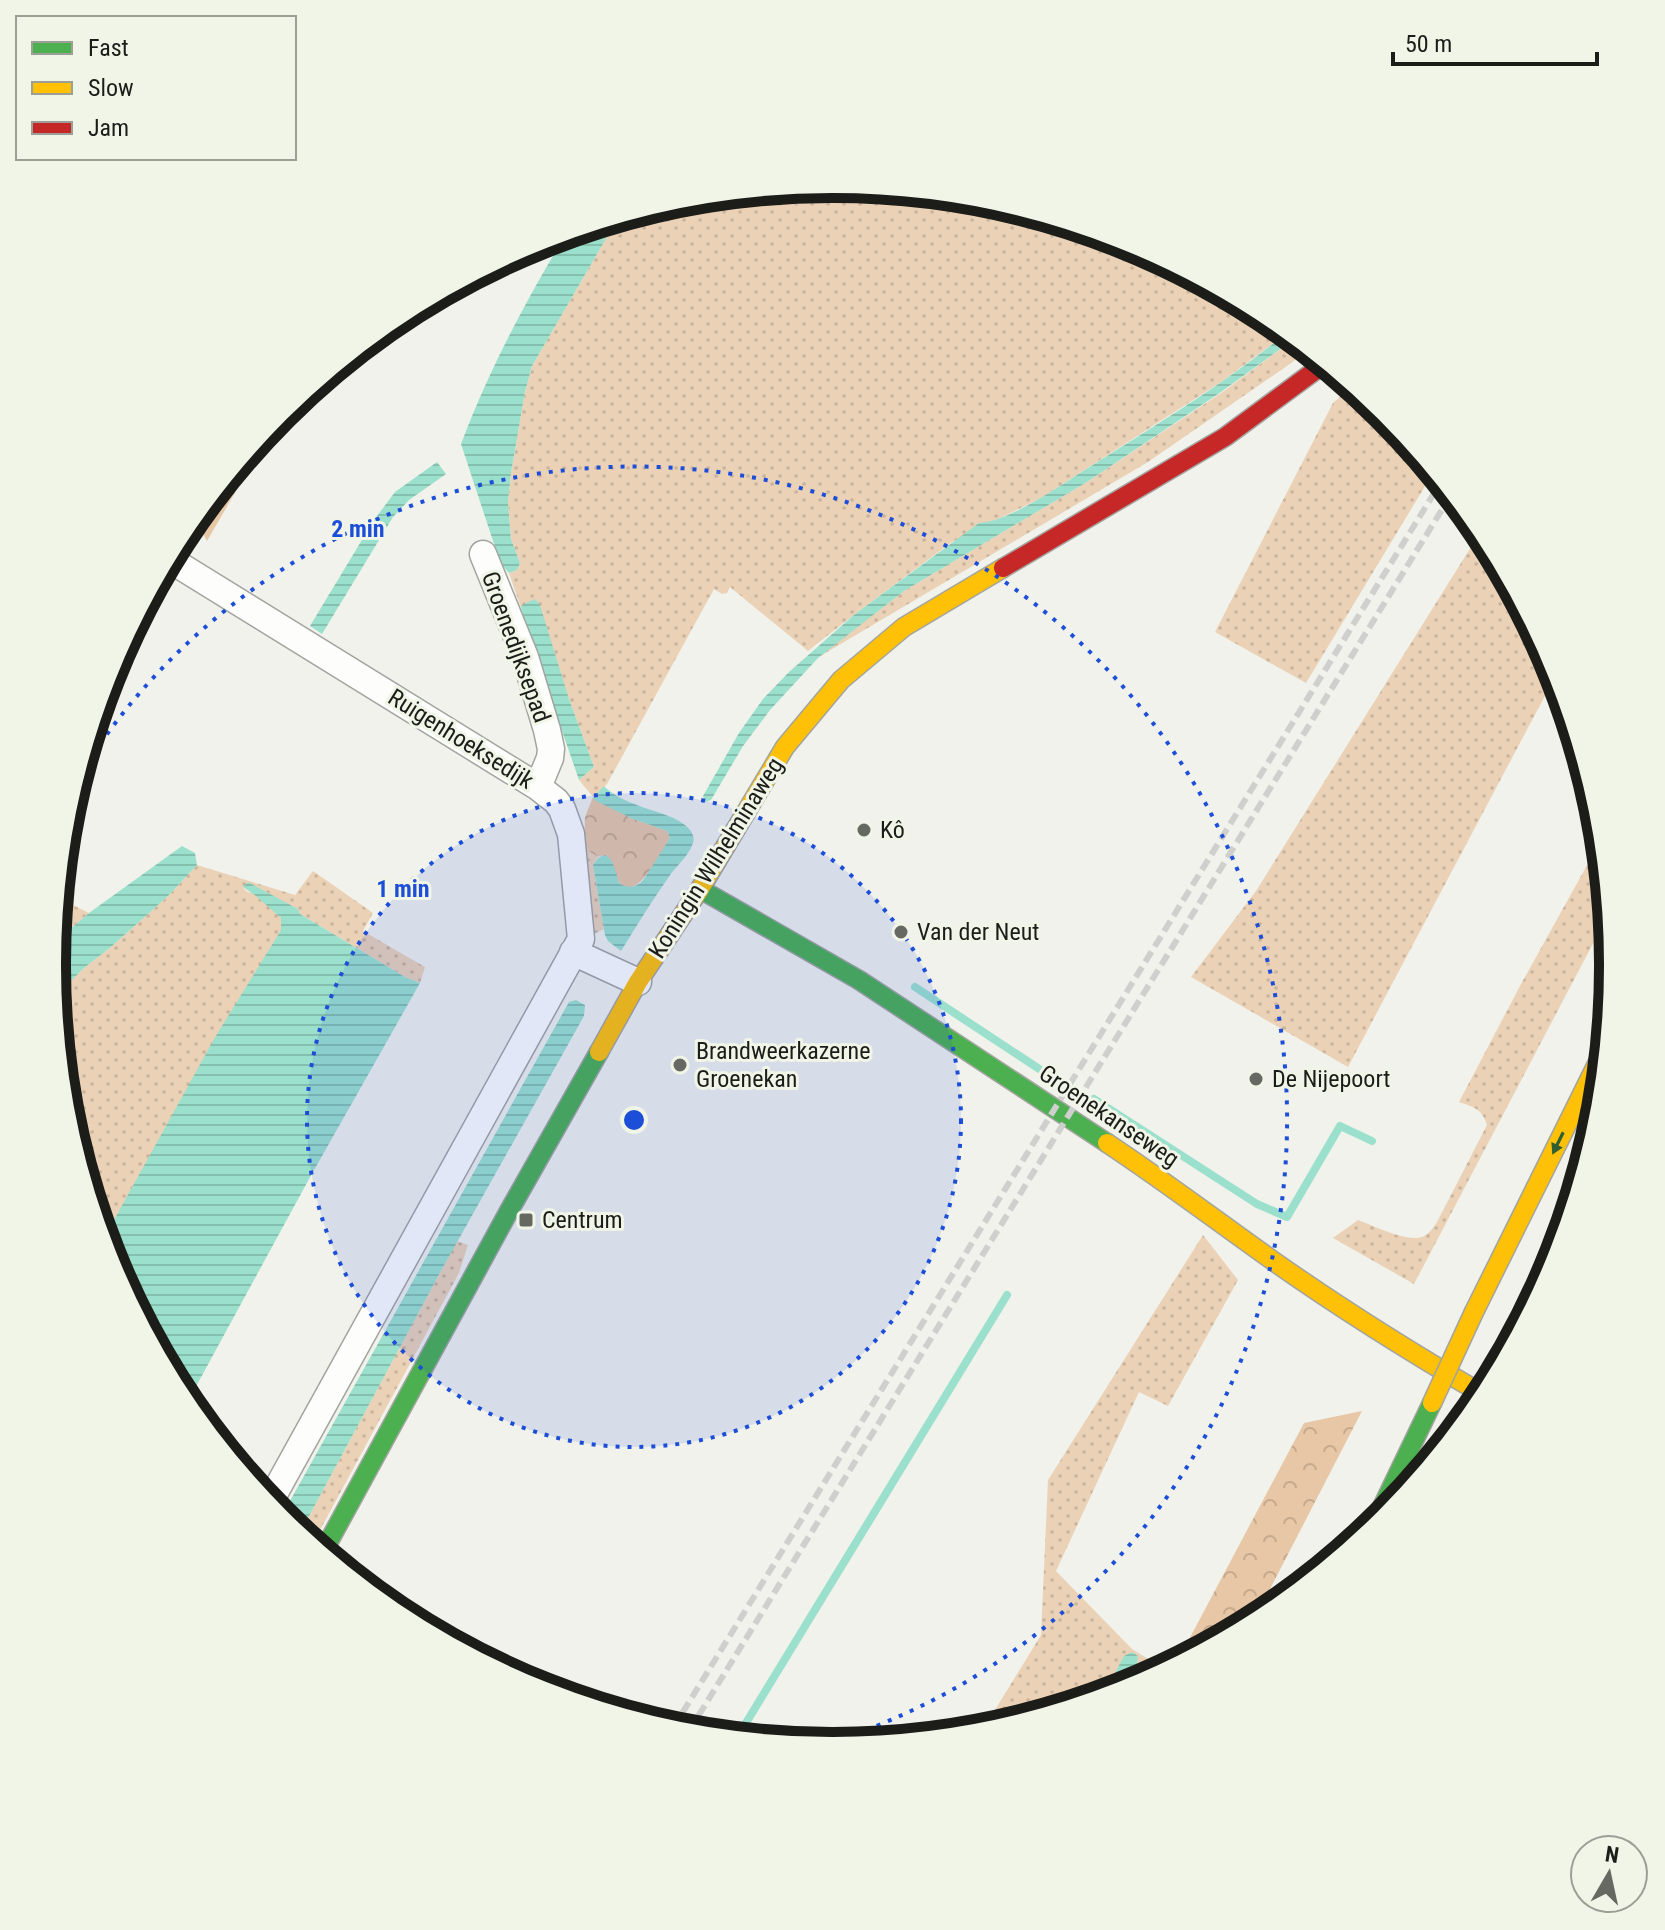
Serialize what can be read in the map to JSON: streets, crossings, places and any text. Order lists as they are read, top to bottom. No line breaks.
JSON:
{"streets":{"main road":["Koningin Wilhelminaweg","Groenekanseweg"],"street":["Groenedijksepad","Ruigenhoeksedijk"]},"crossings":[["Groenedijksepad","Ruigenhoeksedijk"],["Koningin Wilhelminaweg","Groenekanseweg"]],"places":{"other":["Kô","Van der Neut","Brandweerkazerne Groenekan","De Nijepoort"],"transit":["Centrum"]},"legend":["Fast","Slow","Jam"],"scale_bar":"50 m","north":"top","rings":["2 min","1 min"]}
